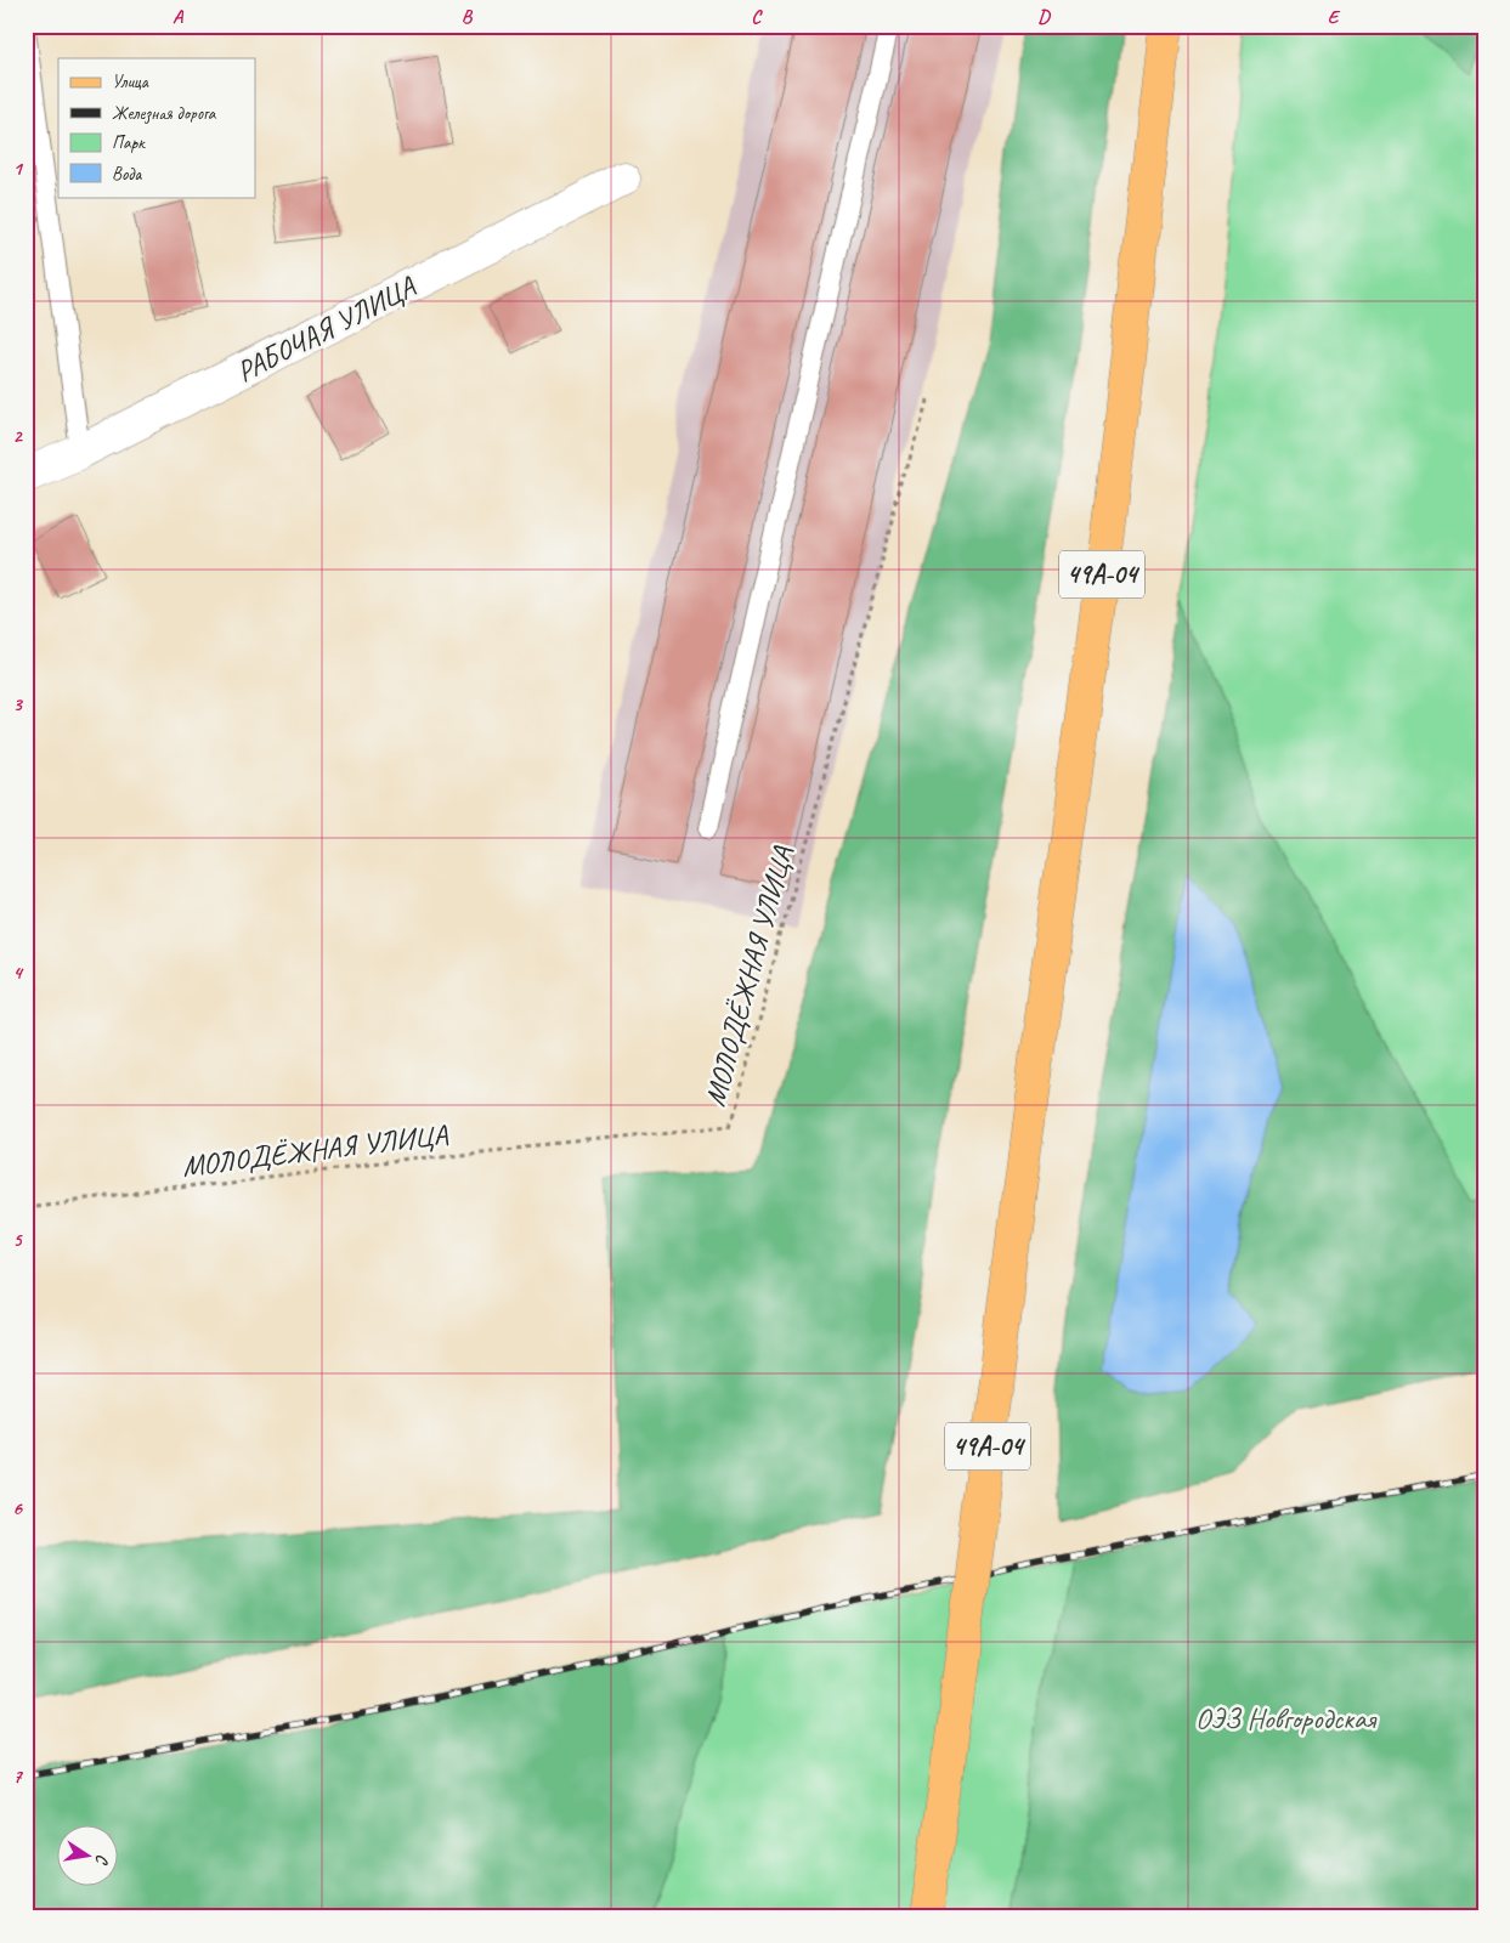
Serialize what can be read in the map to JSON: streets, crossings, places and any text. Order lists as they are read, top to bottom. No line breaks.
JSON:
{"streets":{"main road":["49А-04"],"street":["РАБОЧАЯ УЛИЦА"],"path":["МОЛОДЁЖНАЯ УЛИЦА"]},"parks":["ОЭЗ Новгородская"],"legend":["Улица","Железная дорога","Парк","Вода"],"north":"right","grid":{"columns":["A","B","C","D","E"],"rows":["1","2","3","4","5","6","7"]}}
